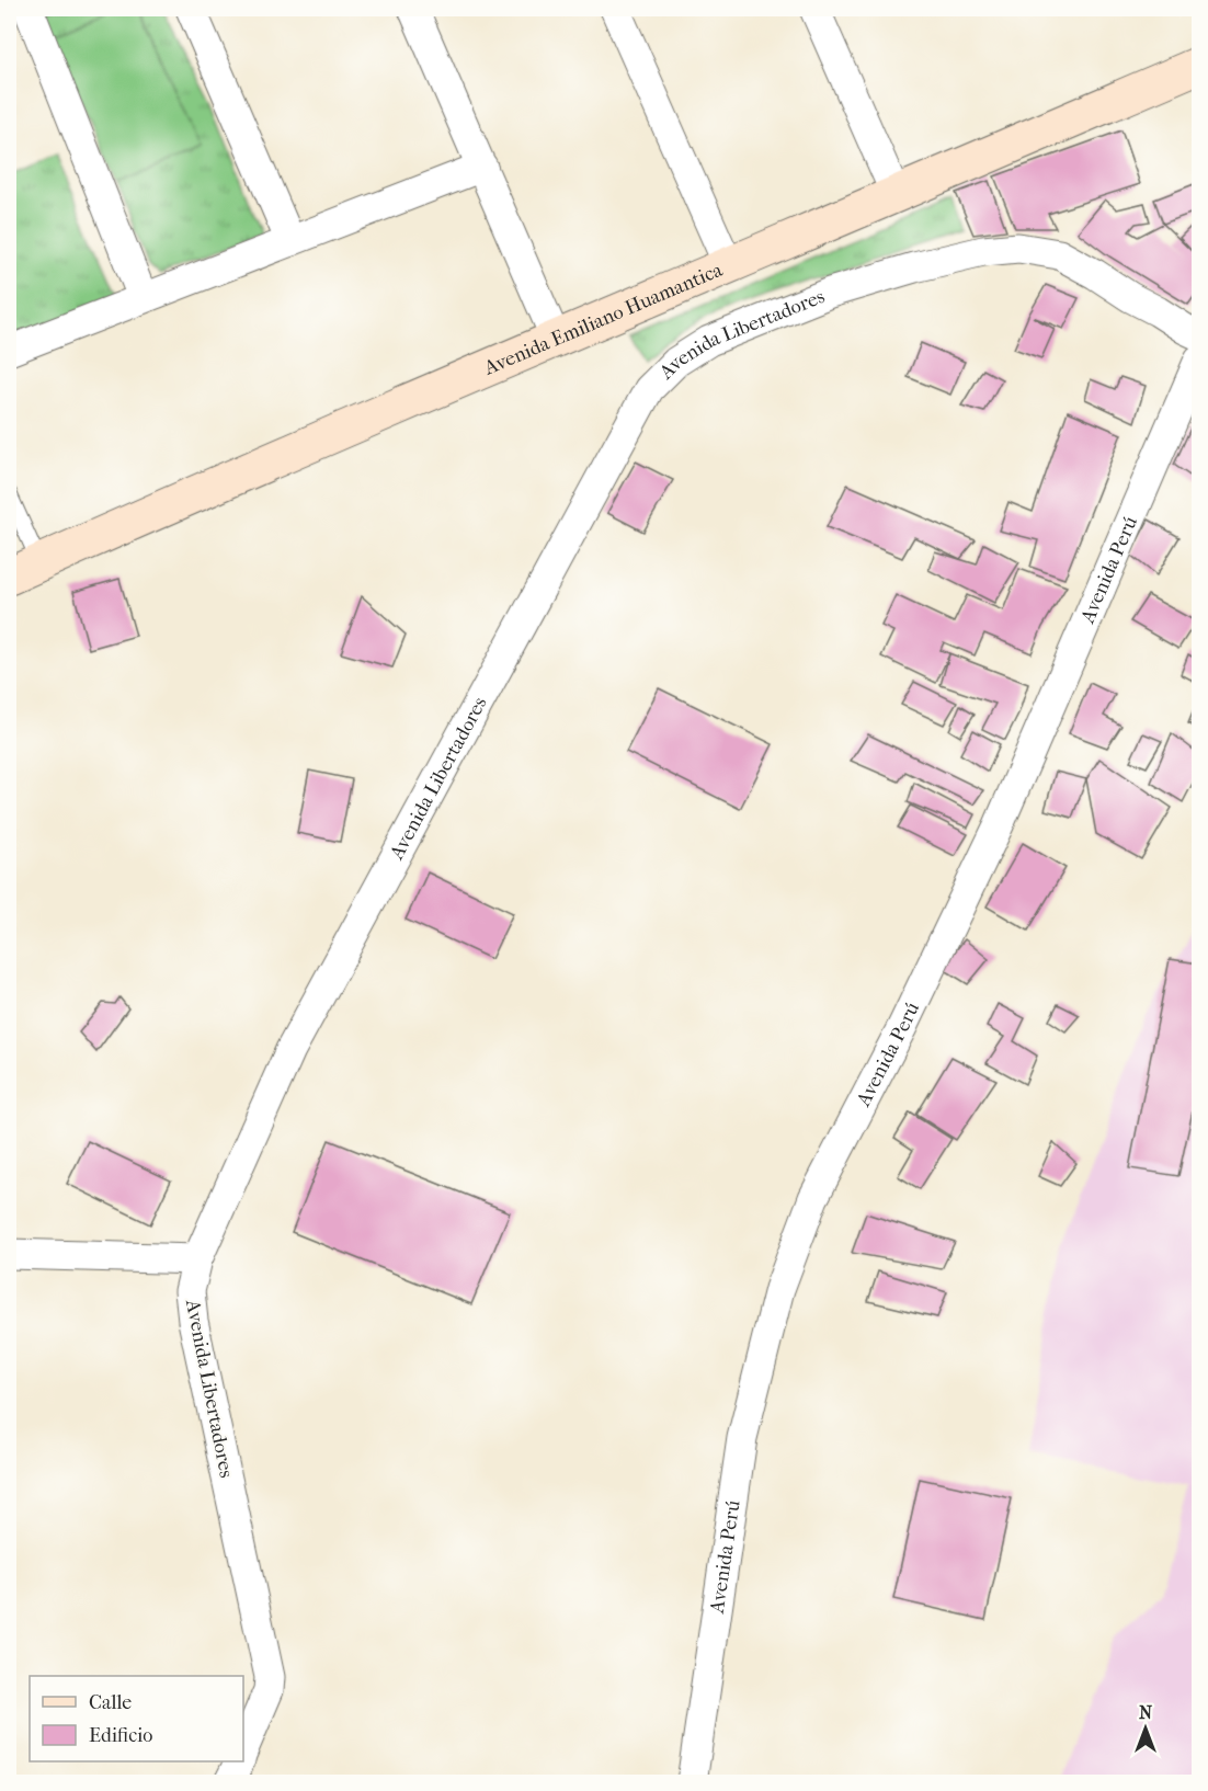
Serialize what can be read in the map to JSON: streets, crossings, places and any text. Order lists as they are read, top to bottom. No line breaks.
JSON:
{"streets":{"street":["Avenida Emiliano Huamantica","Avenida Libertadores","Avenida Perú"]},"legend":["Calle","Edificio"],"north":"top"}
